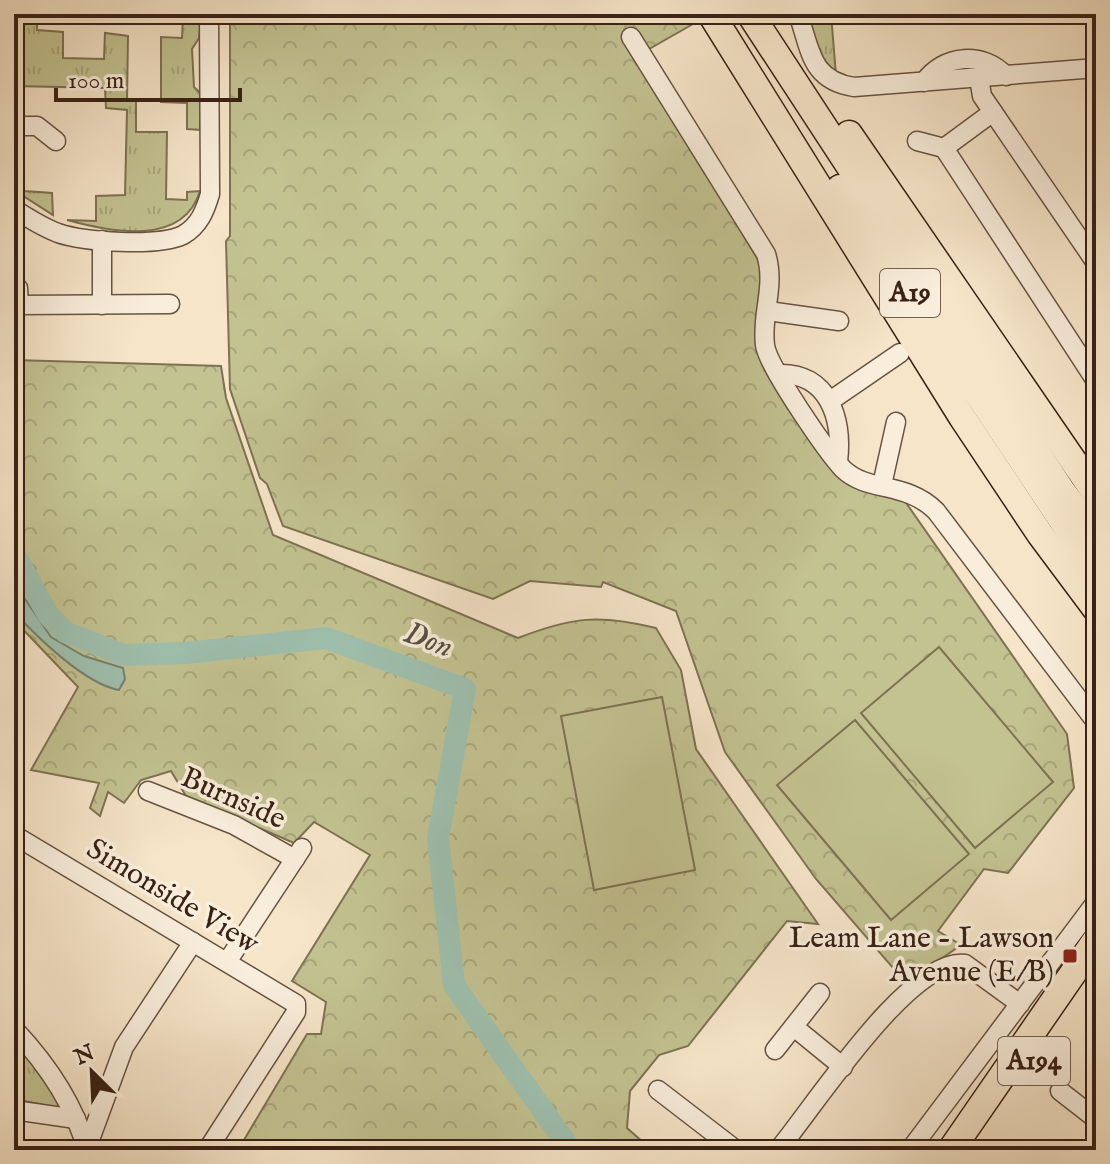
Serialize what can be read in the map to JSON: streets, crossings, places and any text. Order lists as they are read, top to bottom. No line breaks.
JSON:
{"streets":{"highway":["A19","A194"],"street":["Burnside","Simonside View"]},"crossings":[["Burnside","Simonside View"]],"water":["Don"],"places":{"transit":["Leam Lane - Lawson Avenue (E/B)"]},"scale_bar":"100 m","north":"top left"}
